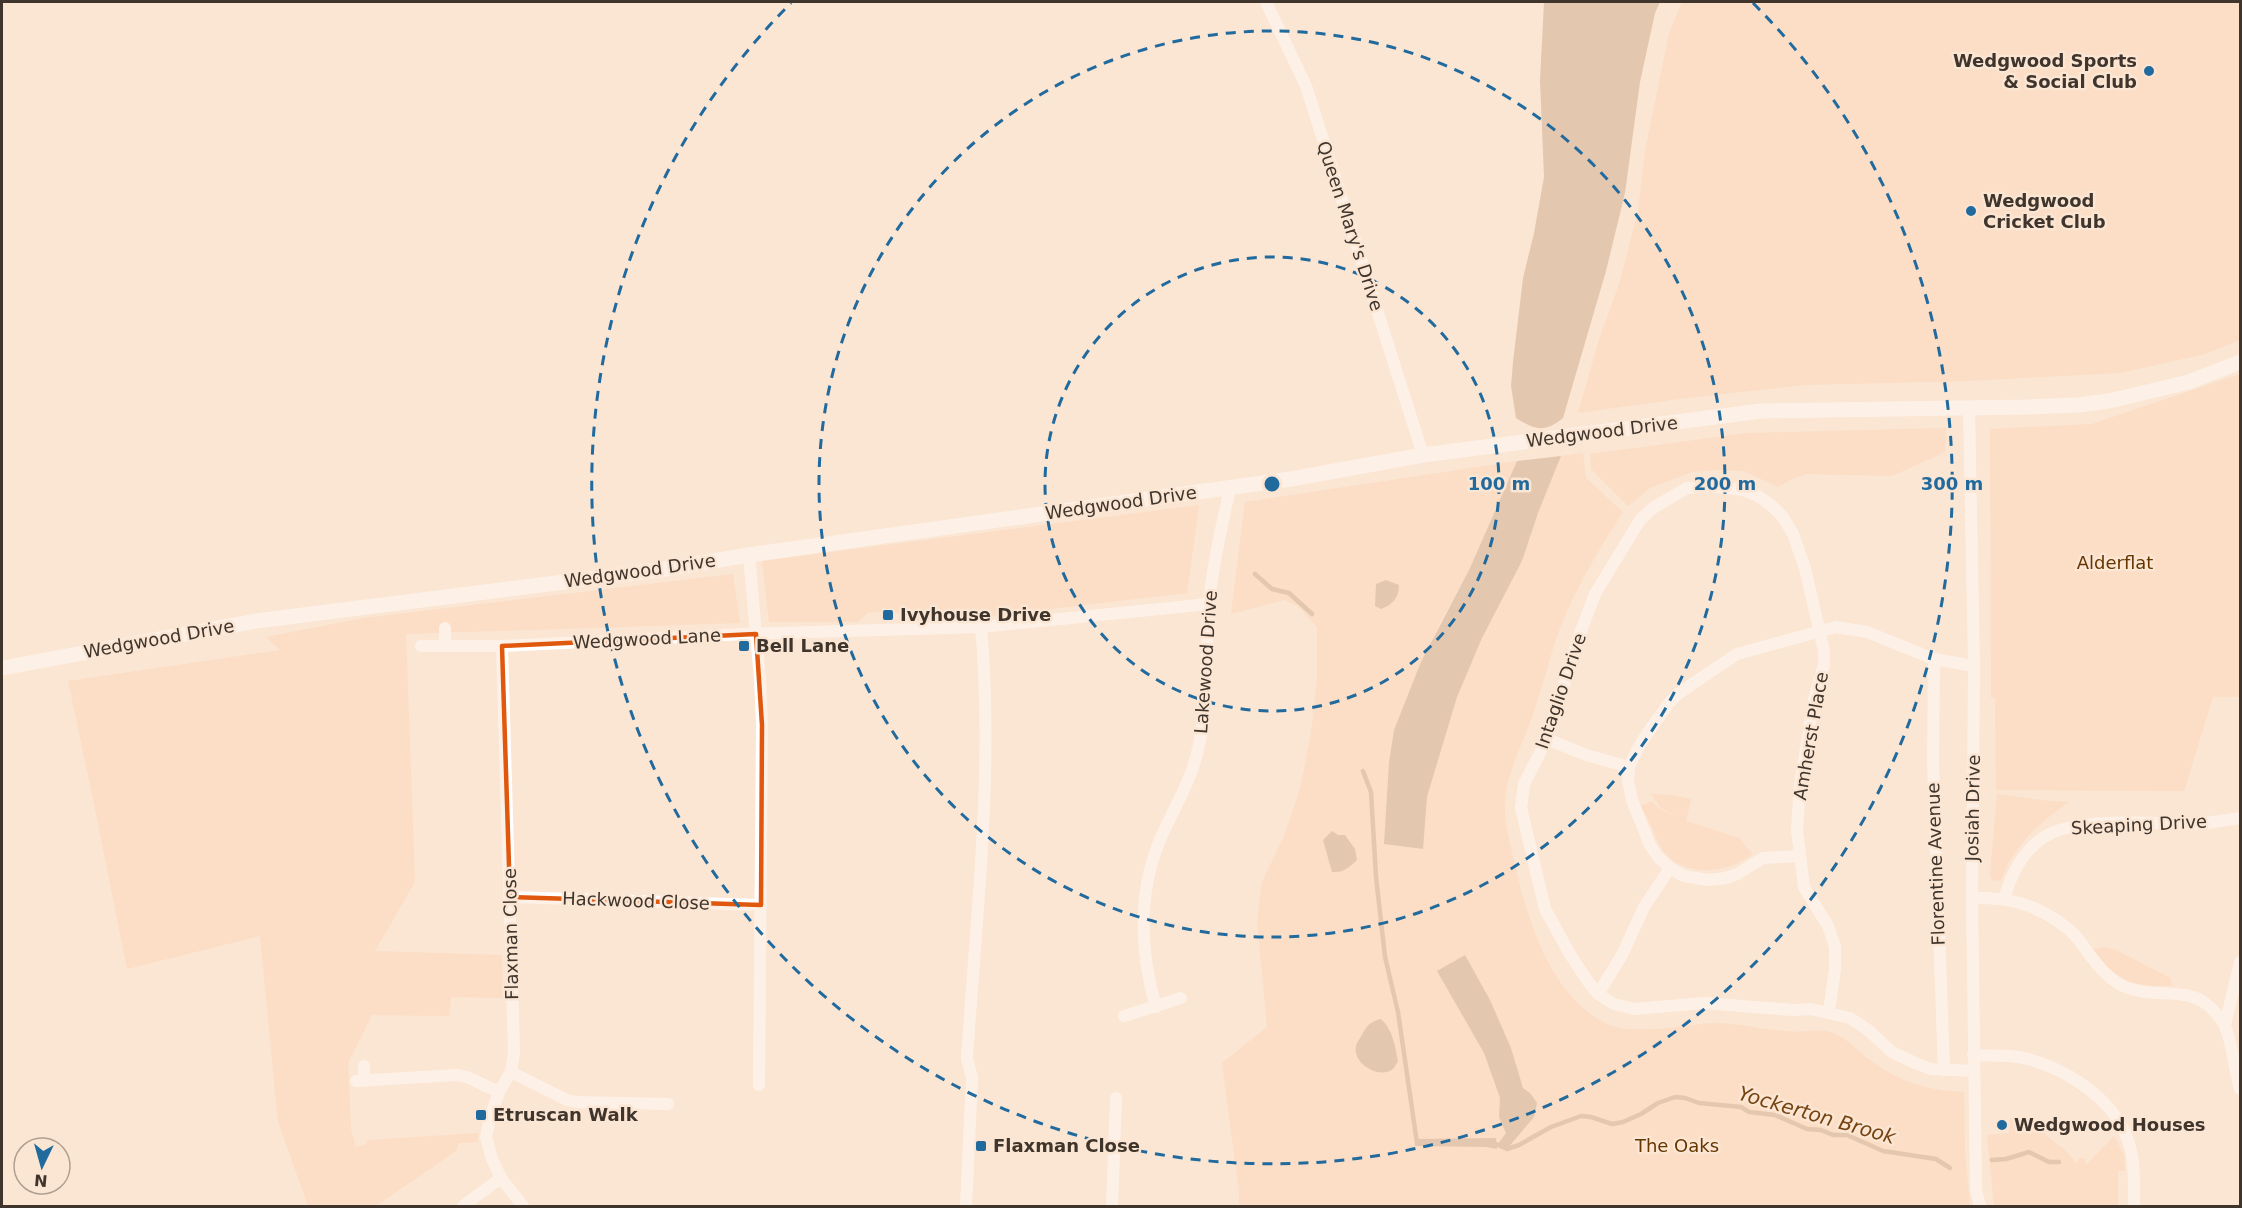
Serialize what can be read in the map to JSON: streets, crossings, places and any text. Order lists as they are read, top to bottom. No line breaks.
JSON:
{"streets":{"street":["Queen Mary's Drive","Wedgwood Drive","Wedgwood Lane","Lakewood Drive","Intaglio Drive","Amherst Place","Josiah Drive","Skeaping Drive","Florentine Avenue","Hackwood Close","Flaxman Close"]},"crossings":[["Queen Mary's Drive","Wedgwood Drive"],["Wedgwood Drive","Lakewood Drive"],["Wedgwood Drive","Josiah Drive"],["Wedgwood Lane","Lakewood Drive"],["Wedgwood Lane","Flaxman Close"],["Intaglio Drive","Amherst Place"],["Intaglio Drive","Josiah Drive"],["Intaglio Drive","Florentine Avenue"],["Hackwood Close","Flaxman Close"]],"water":["Yockerton Brook"],"parks":["Alderflat","The Oaks"],"places":{"other":["Wedgwood Sports & Social Club","Wedgwood Cricket Club","Wedgwood Houses"],"transit":["Ivyhouse Drive","Bell Lane","Etruscan Walk","Flaxman Close"]},"north":"bottom","rings":["100 m","200 m","300 m"]}
